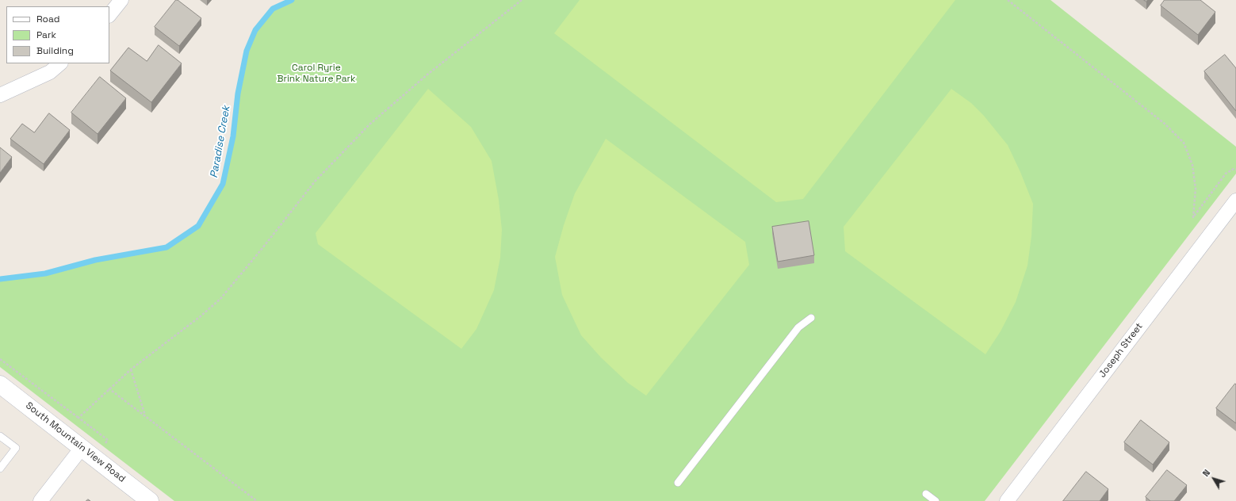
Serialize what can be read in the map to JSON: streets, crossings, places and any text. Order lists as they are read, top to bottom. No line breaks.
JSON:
{"streets":{"street":["Joseph Street","South Mountain View Road"]},"water":["Paradise Creek"],"parks":["Carol Ryrie Brink Nature Park"],"legend":["Road","Park","Building"],"north":"top left"}
